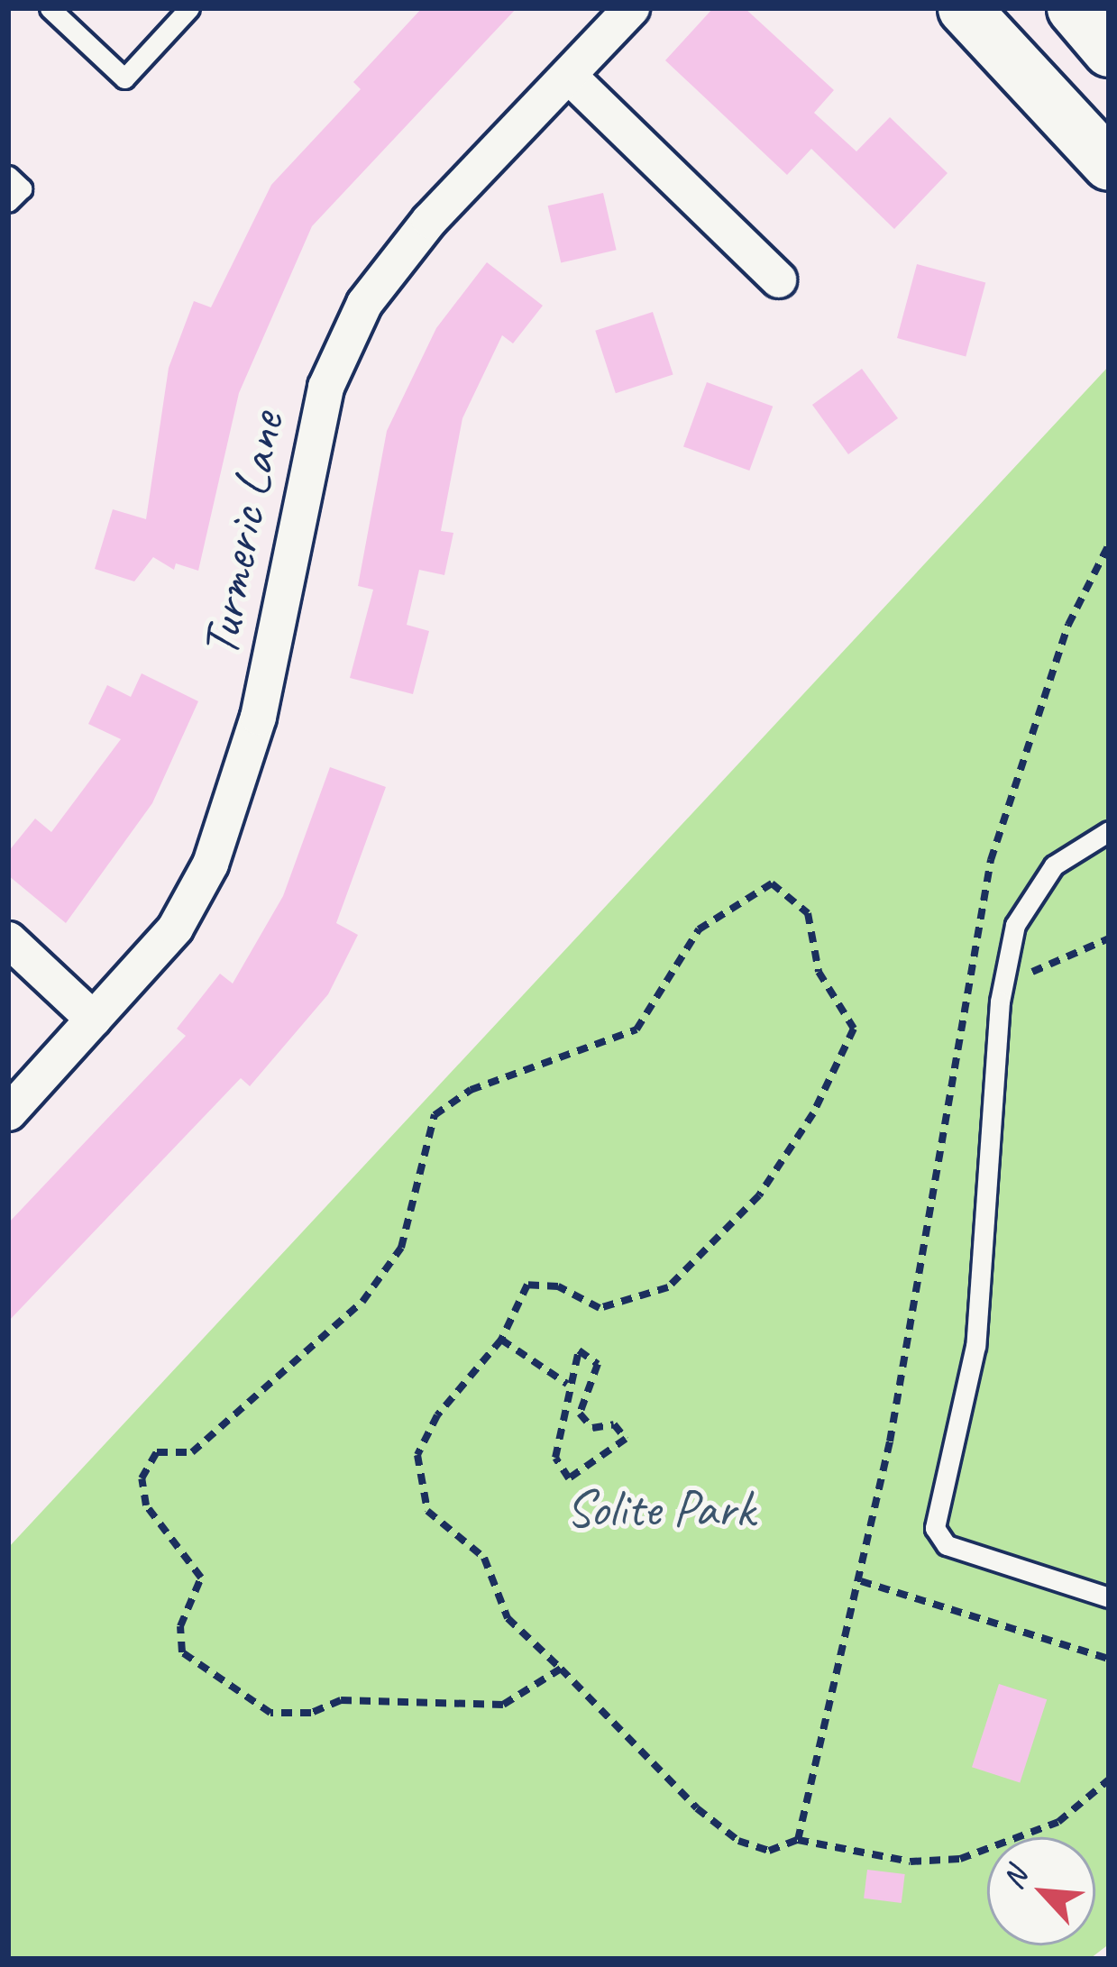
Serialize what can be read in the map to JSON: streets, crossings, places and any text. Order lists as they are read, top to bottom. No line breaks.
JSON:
{"streets":{"street":["Turmeric Lane"]},"parks":["Solite Park"],"north":"top left"}
